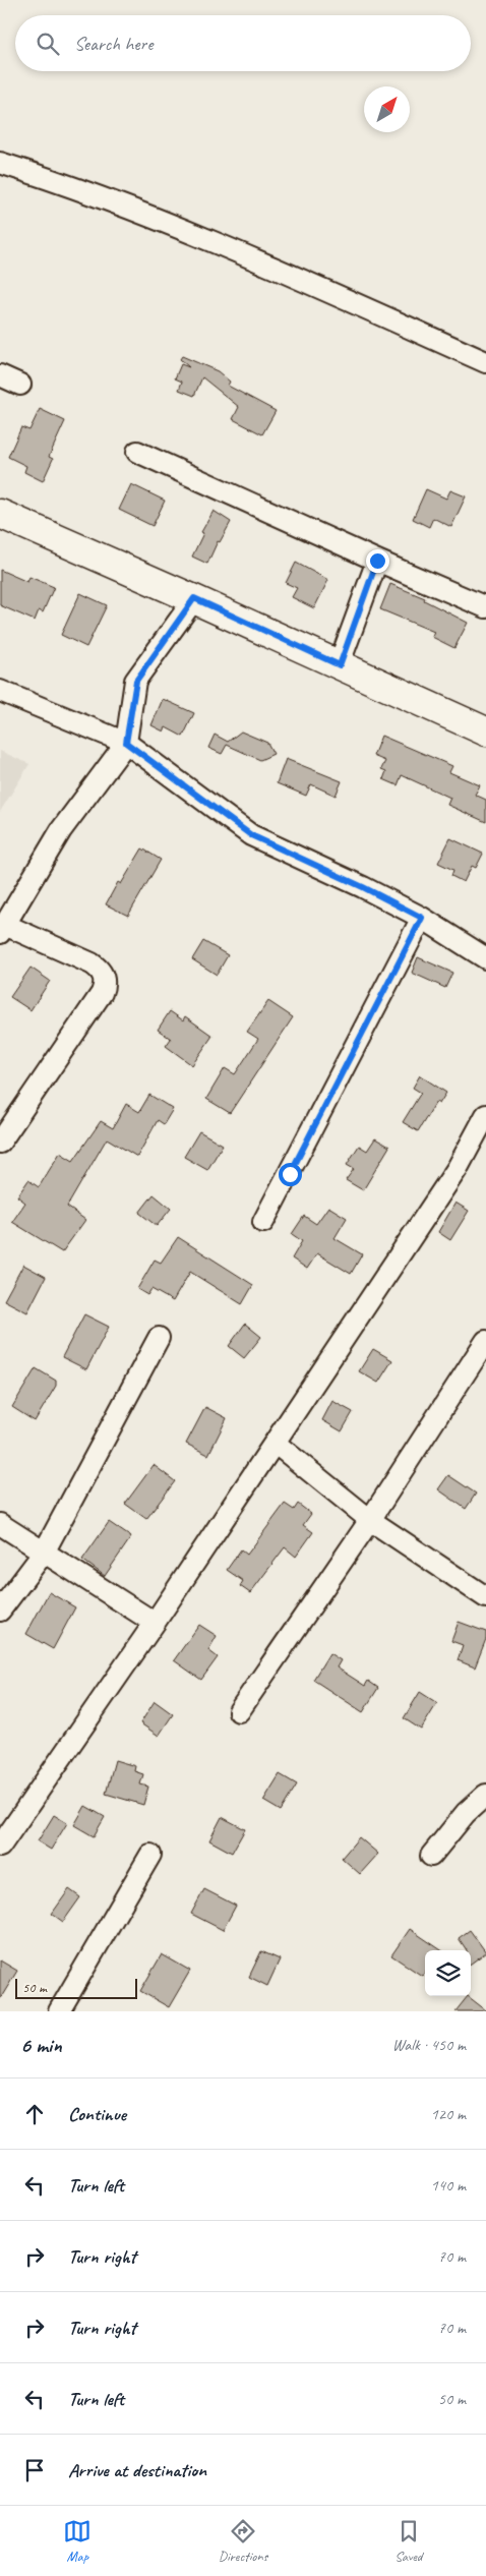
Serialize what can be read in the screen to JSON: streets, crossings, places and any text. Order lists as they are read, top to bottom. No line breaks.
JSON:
{"scale_bar":"50 m","north":"top right","page":{"search":"Search here","scale":"50 m","heading":["6 min","Walk · 450 m"],"list":[["Continue","120 m"],["Turn left","140 m"],["Turn right","70 m"],["Turn right","70 m"],["Turn left","50 m"],"Arrive at destination"],"nav":["Map","Directions","Saved"]}}
